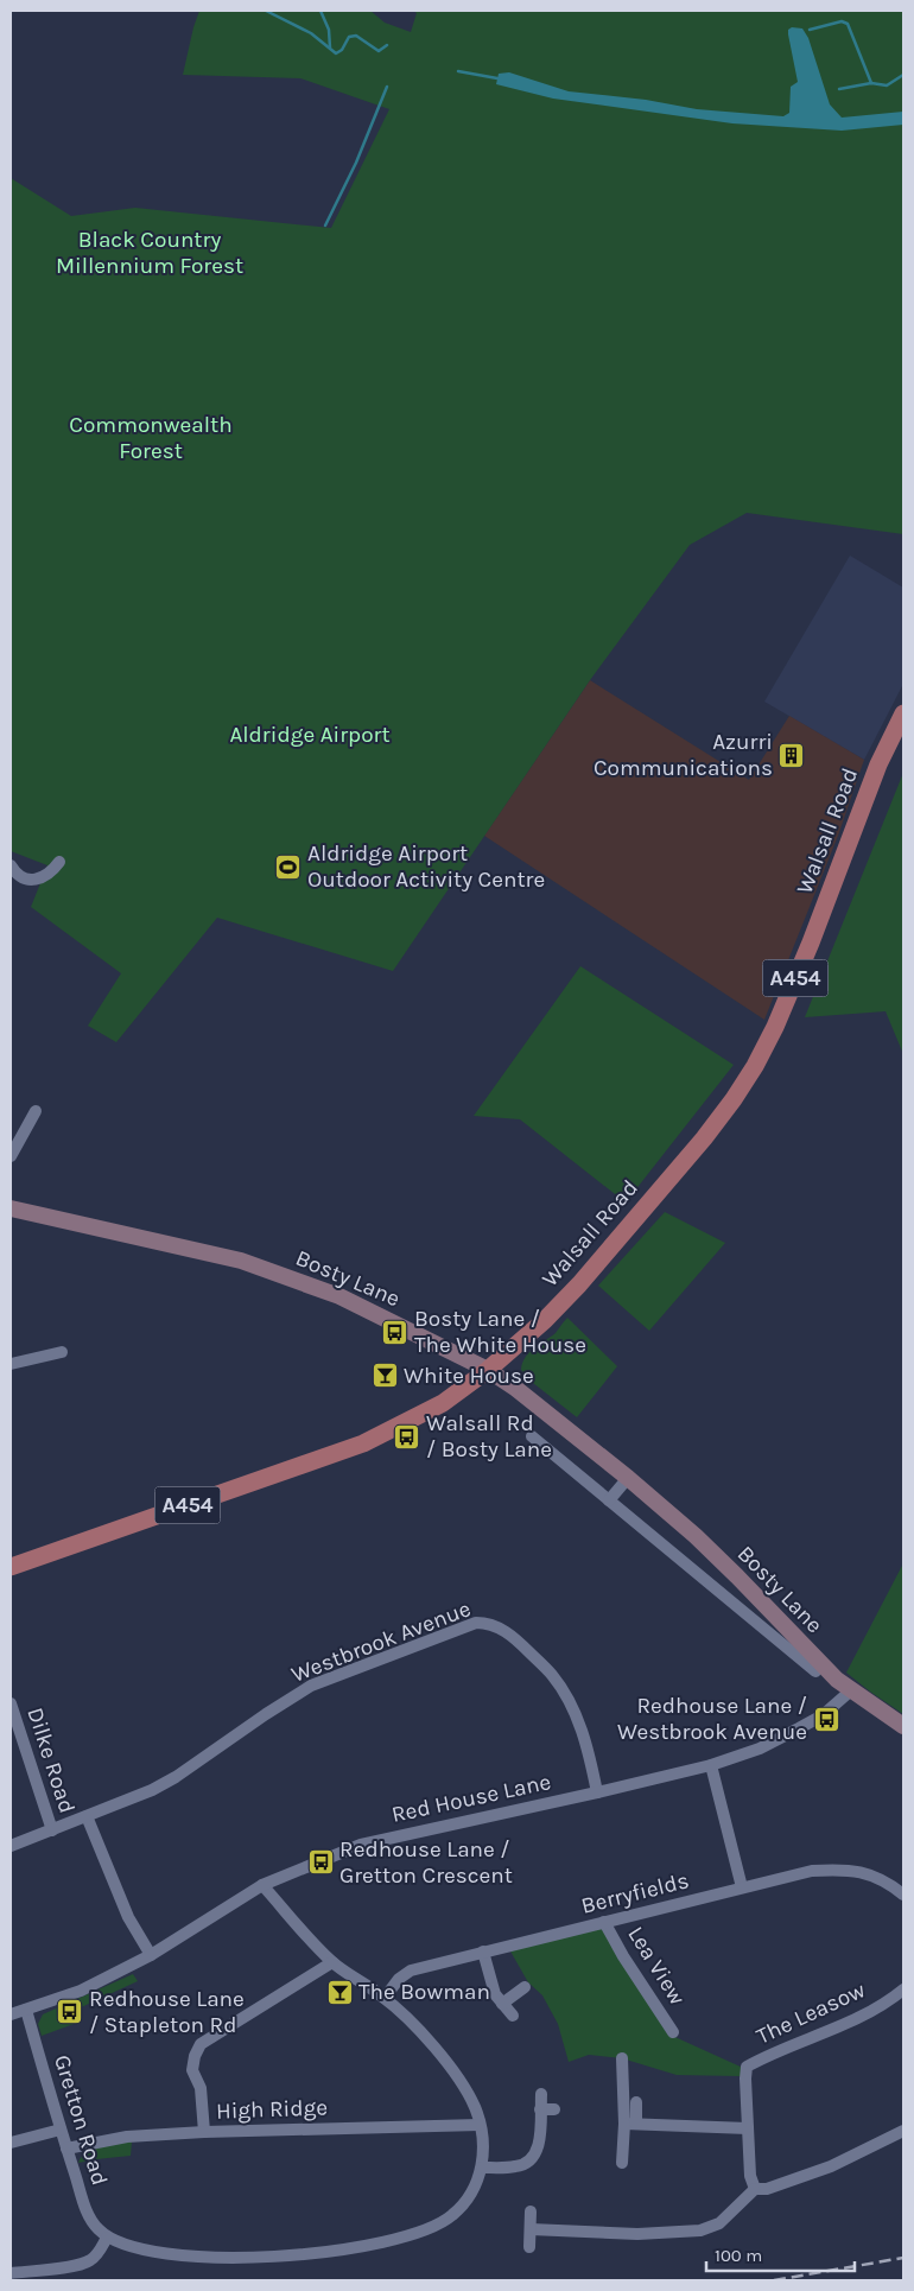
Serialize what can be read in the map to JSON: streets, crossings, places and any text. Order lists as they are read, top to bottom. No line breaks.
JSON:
{"streets":{"main road":["Walsall Road","A454","Bosty Lane"],"street":["Westbrook Avenue","Dilke Road","Red House Lane","Berryfields","Lea View","The Leasow","High Ridge","Gretton Road"]},"crossings":[["Walsall Road","Bosty Lane"],["Bosty Lane","Red House Lane"],["Westbrook Avenue","Dilke Road"],["Westbrook Avenue","Red House Lane"],["Red House Lane","Gretton Road"],["Berryfields","Lea View"],["High Ridge","Gretton Road"]],"parks":["Black Country Millennium Forest","Commonwealth Forest","Aldridge Airport"],"places":{"building":["Azurri Communications"],"sports":["Aldridge Airport Outdoor Activity Centre"],"bus stop":["Bosty Lane / The White House","Walsall Rd / Bosty Lane","Redhouse Lane / Westbrook Avenue","Redhouse Lane / Gretton Crescent","Redhouse Lane / Stapleton Rd"],"bar":["White House","The Bowman"]},"scale_bar":"100 m"}
